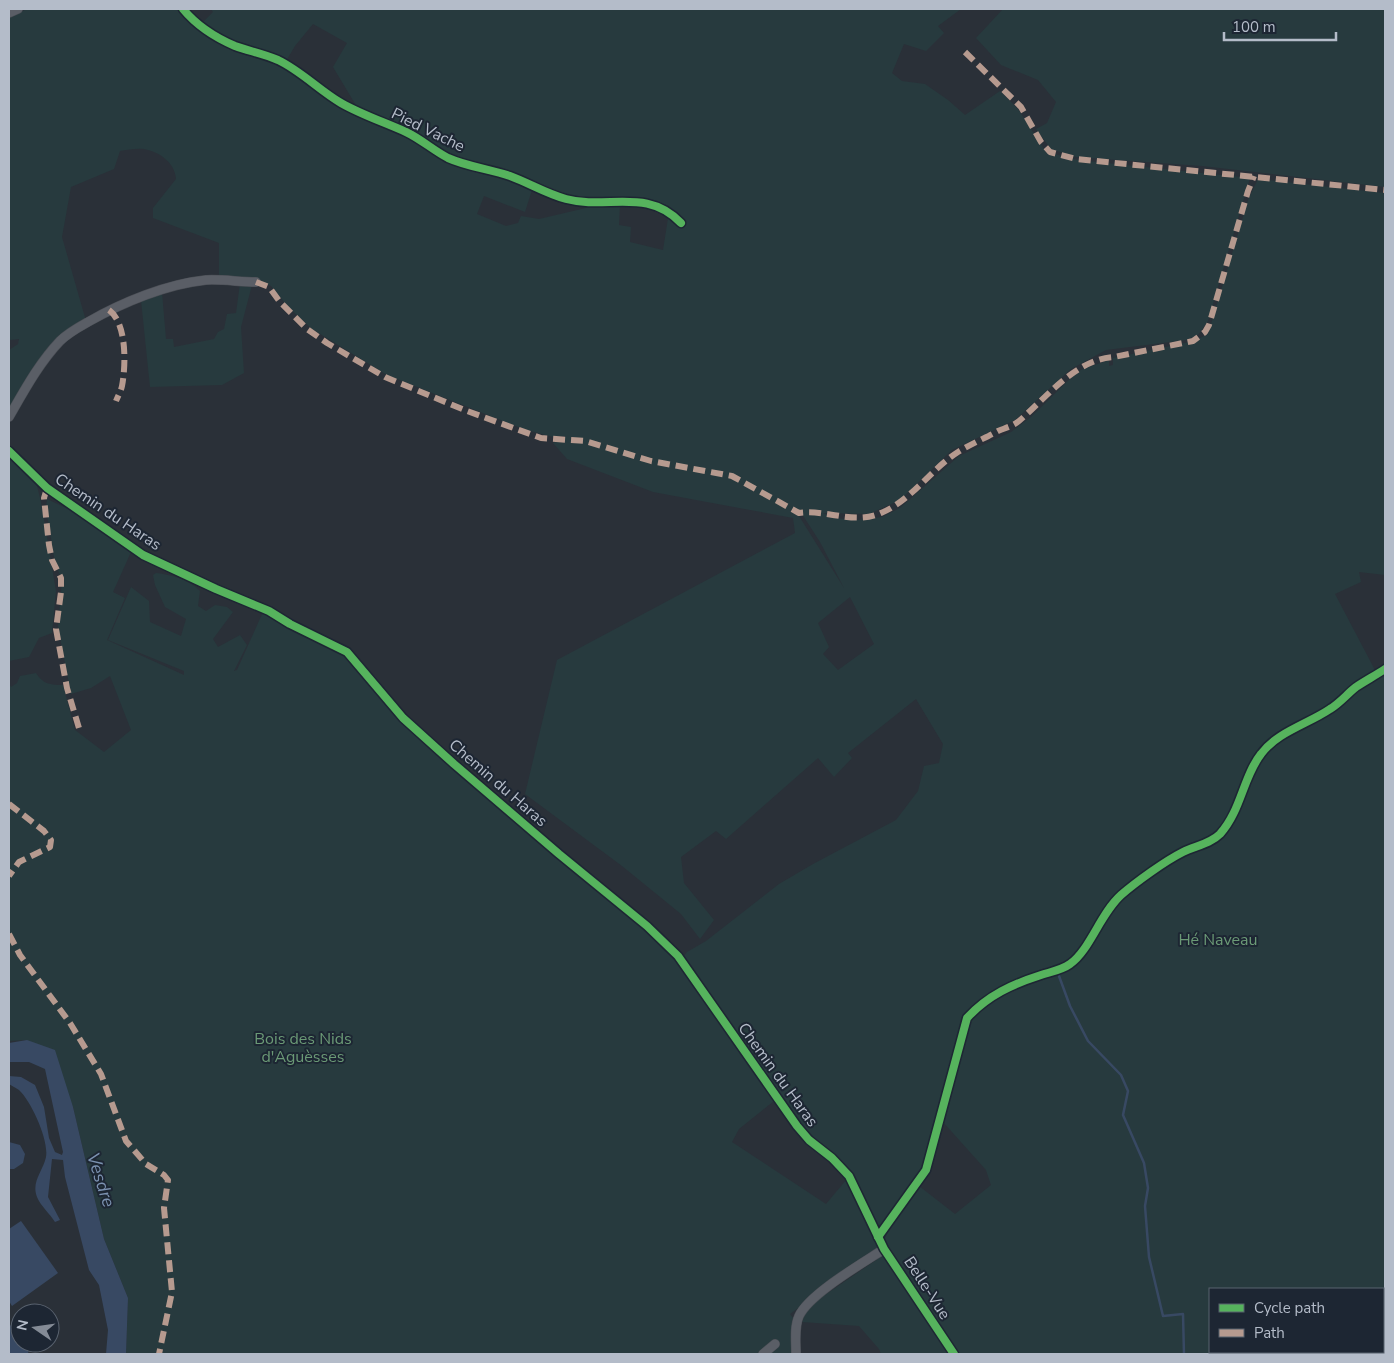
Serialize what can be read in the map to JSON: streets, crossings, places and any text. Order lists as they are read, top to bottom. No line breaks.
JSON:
{"streets":{"street":["Pied Vache","Chemin du Haras","Belle-Vue"]},"crossings":[["Chemin du Haras","Belle-Vue"]],"water":["Vesdre"],"parks":["Hé Naveau","Bois des Nids d'Aguèsses"],"legend":["Cycle path","Path"],"scale_bar":"100 m","north":"left"}
